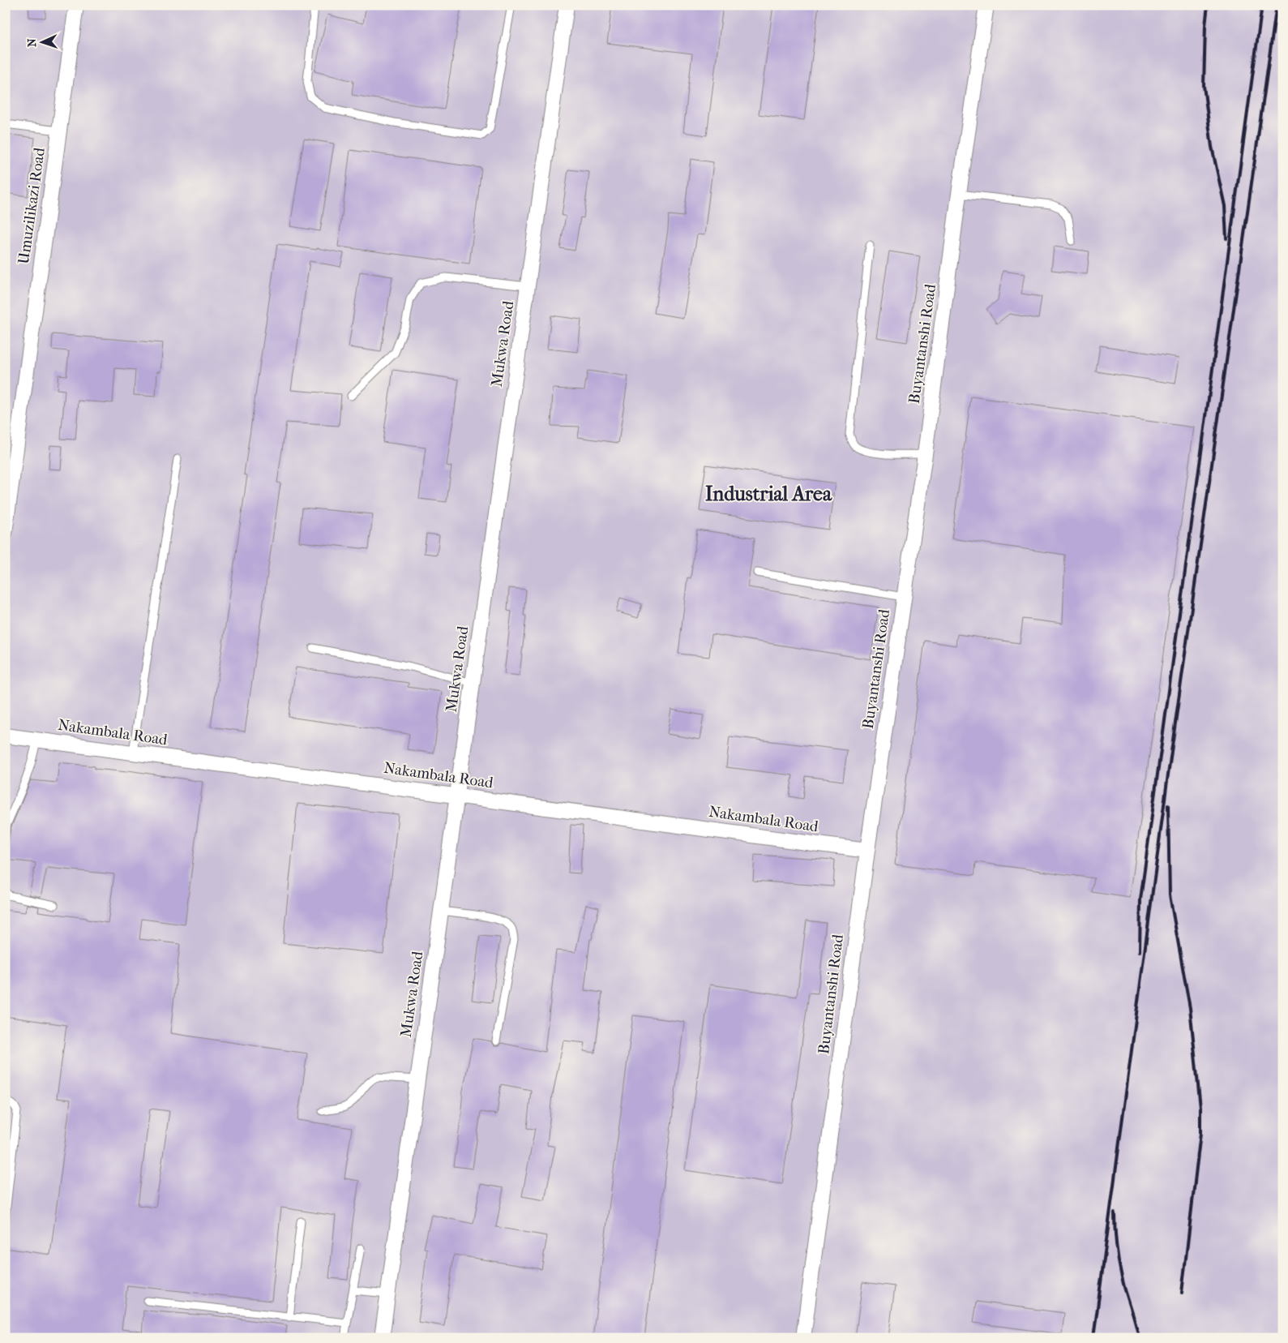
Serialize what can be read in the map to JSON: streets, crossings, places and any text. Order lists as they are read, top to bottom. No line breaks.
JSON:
{"streets":{"street":["Umuzilikazi Road","Mukwa Road","Buyantanshi Road","Nakambala Road"]},"crossings":[["Mukwa Road","Nakambala Road"],["Buyantanshi Road","Nakambala Road"]],"districts":["Industrial Area"],"north":"left"}
